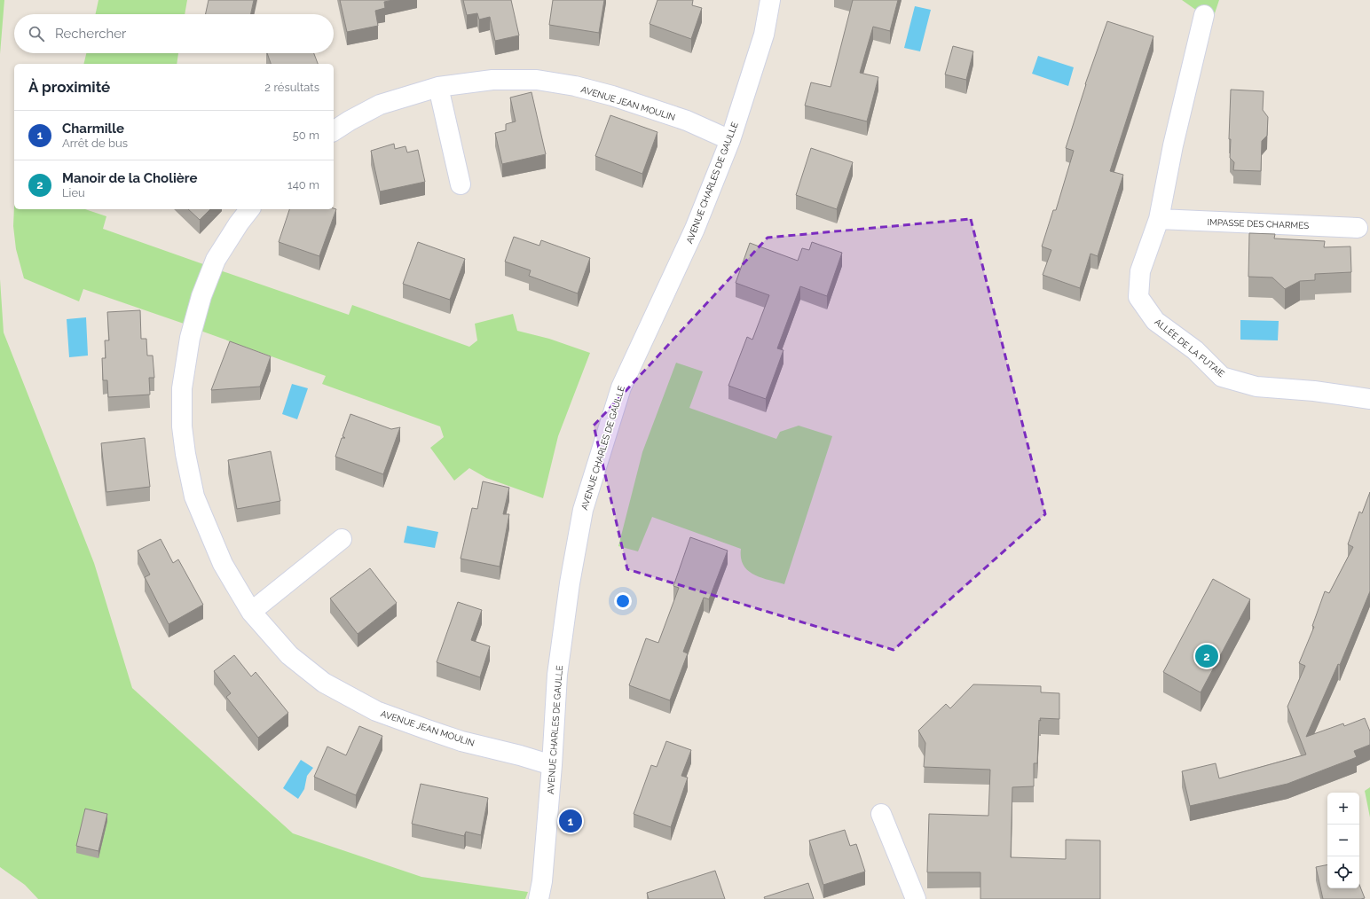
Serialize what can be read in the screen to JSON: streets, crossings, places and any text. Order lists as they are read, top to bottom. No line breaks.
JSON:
{"streets":{"street":["AVENUE JEAN MOULIN","AVENUE CHARLES DE GAULLE","IMPASSE DES CHARMES","ALLÉE DE LA FUTAIE"]},"crossings":[["AVENUE JEAN MOULIN","AVENUE CHARLES DE GAULLE"],["IMPASSE DES CHARMES","ALLÉE DE LA FUTAIE"]],"page":{"search":"Rechercher","heading":["À proximité","2 résultats"],"list":[{"mark":"1","name":"Charmille","note":"Arrêt de bus","value":"50 m"},{"mark":"2","name":"Manoir de la Cholière","note":"Lieu","value":"140 m"}],"pins":["2","1"],"map_buttons":["+","−"]}}
